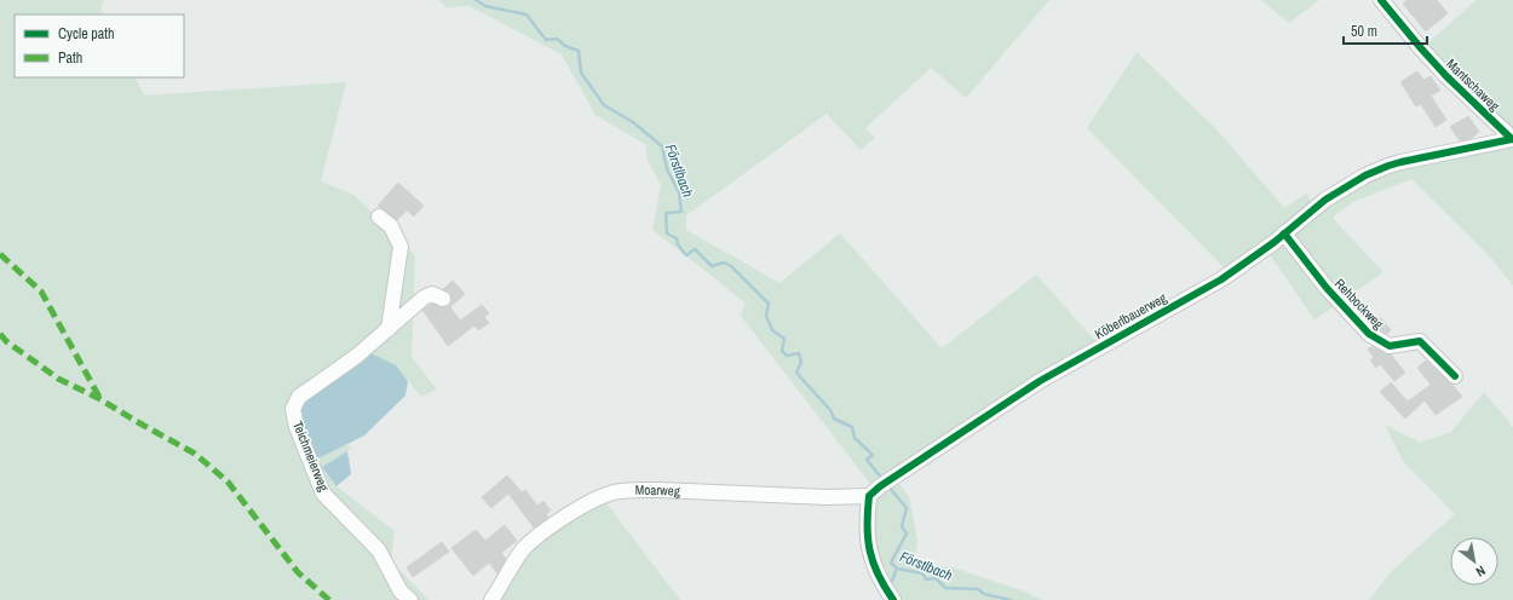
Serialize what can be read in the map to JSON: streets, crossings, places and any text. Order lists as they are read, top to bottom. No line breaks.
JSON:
{"streets":{"street":["Mantschaweg","Rehbockweg","Köberlbauerweg","Teichmeierweg","Moarweg"]},"crossings":[["Mantschaweg","Köberlbauerweg"],["Rehbockweg","Köberlbauerweg"],["Köberlbauerweg","Moarweg"]],"water":["Förstlbach"],"legend":["Cycle path","Path"],"scale_bar":"50 m","north":"bottom right"}
